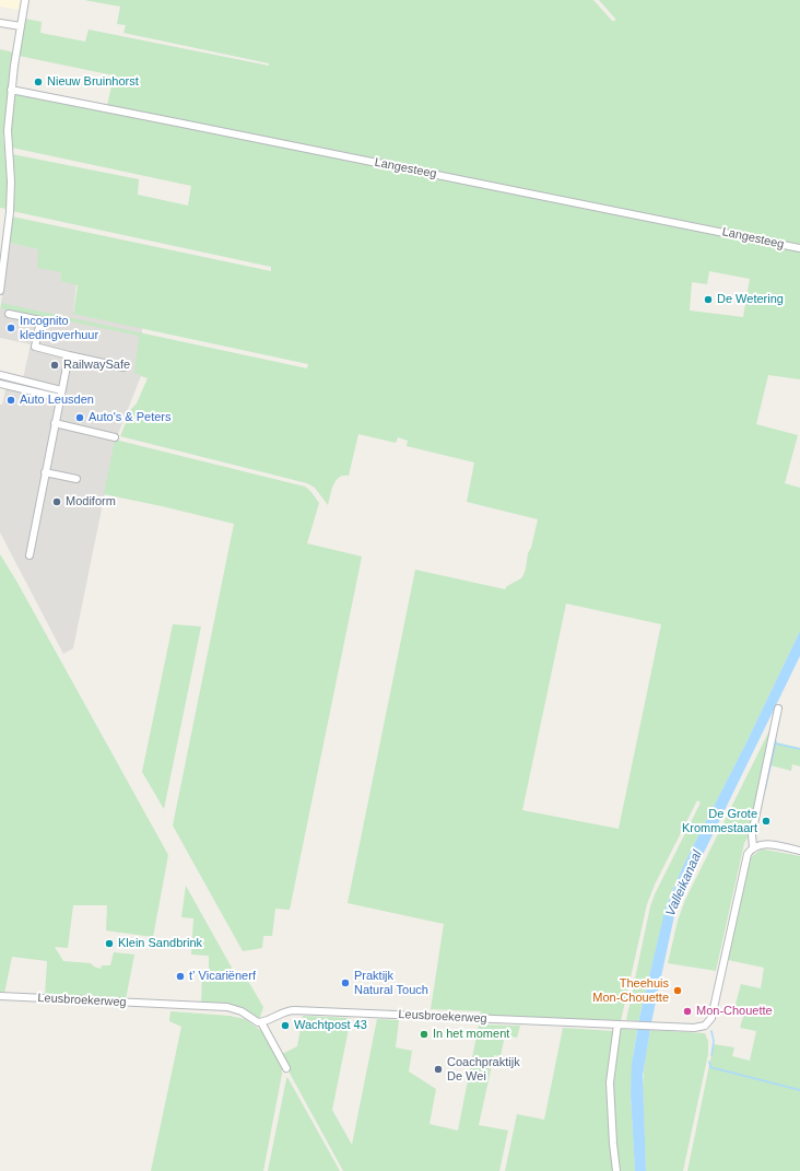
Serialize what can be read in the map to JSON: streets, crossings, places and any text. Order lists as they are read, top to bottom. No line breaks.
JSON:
{"streets":{"street":["Langesteeg","Leusbroekerweg"]},"water":["Valleikanaal"],"places":["Nieuw Bruinhorst","De Wetering","Incognito kledingverhuur","RailwaySafe","Auto Leusden","Auto's & Peters","Modiform","De Grote Krommestaart","Klein Sandbrink","t’ Vicariënerf","Praktijk Natural Touch","Theehuis Mon-Chouette","Mon-Chouette","Wachtpost 43","In het moment","Coachpraktijk De Wei"]}
